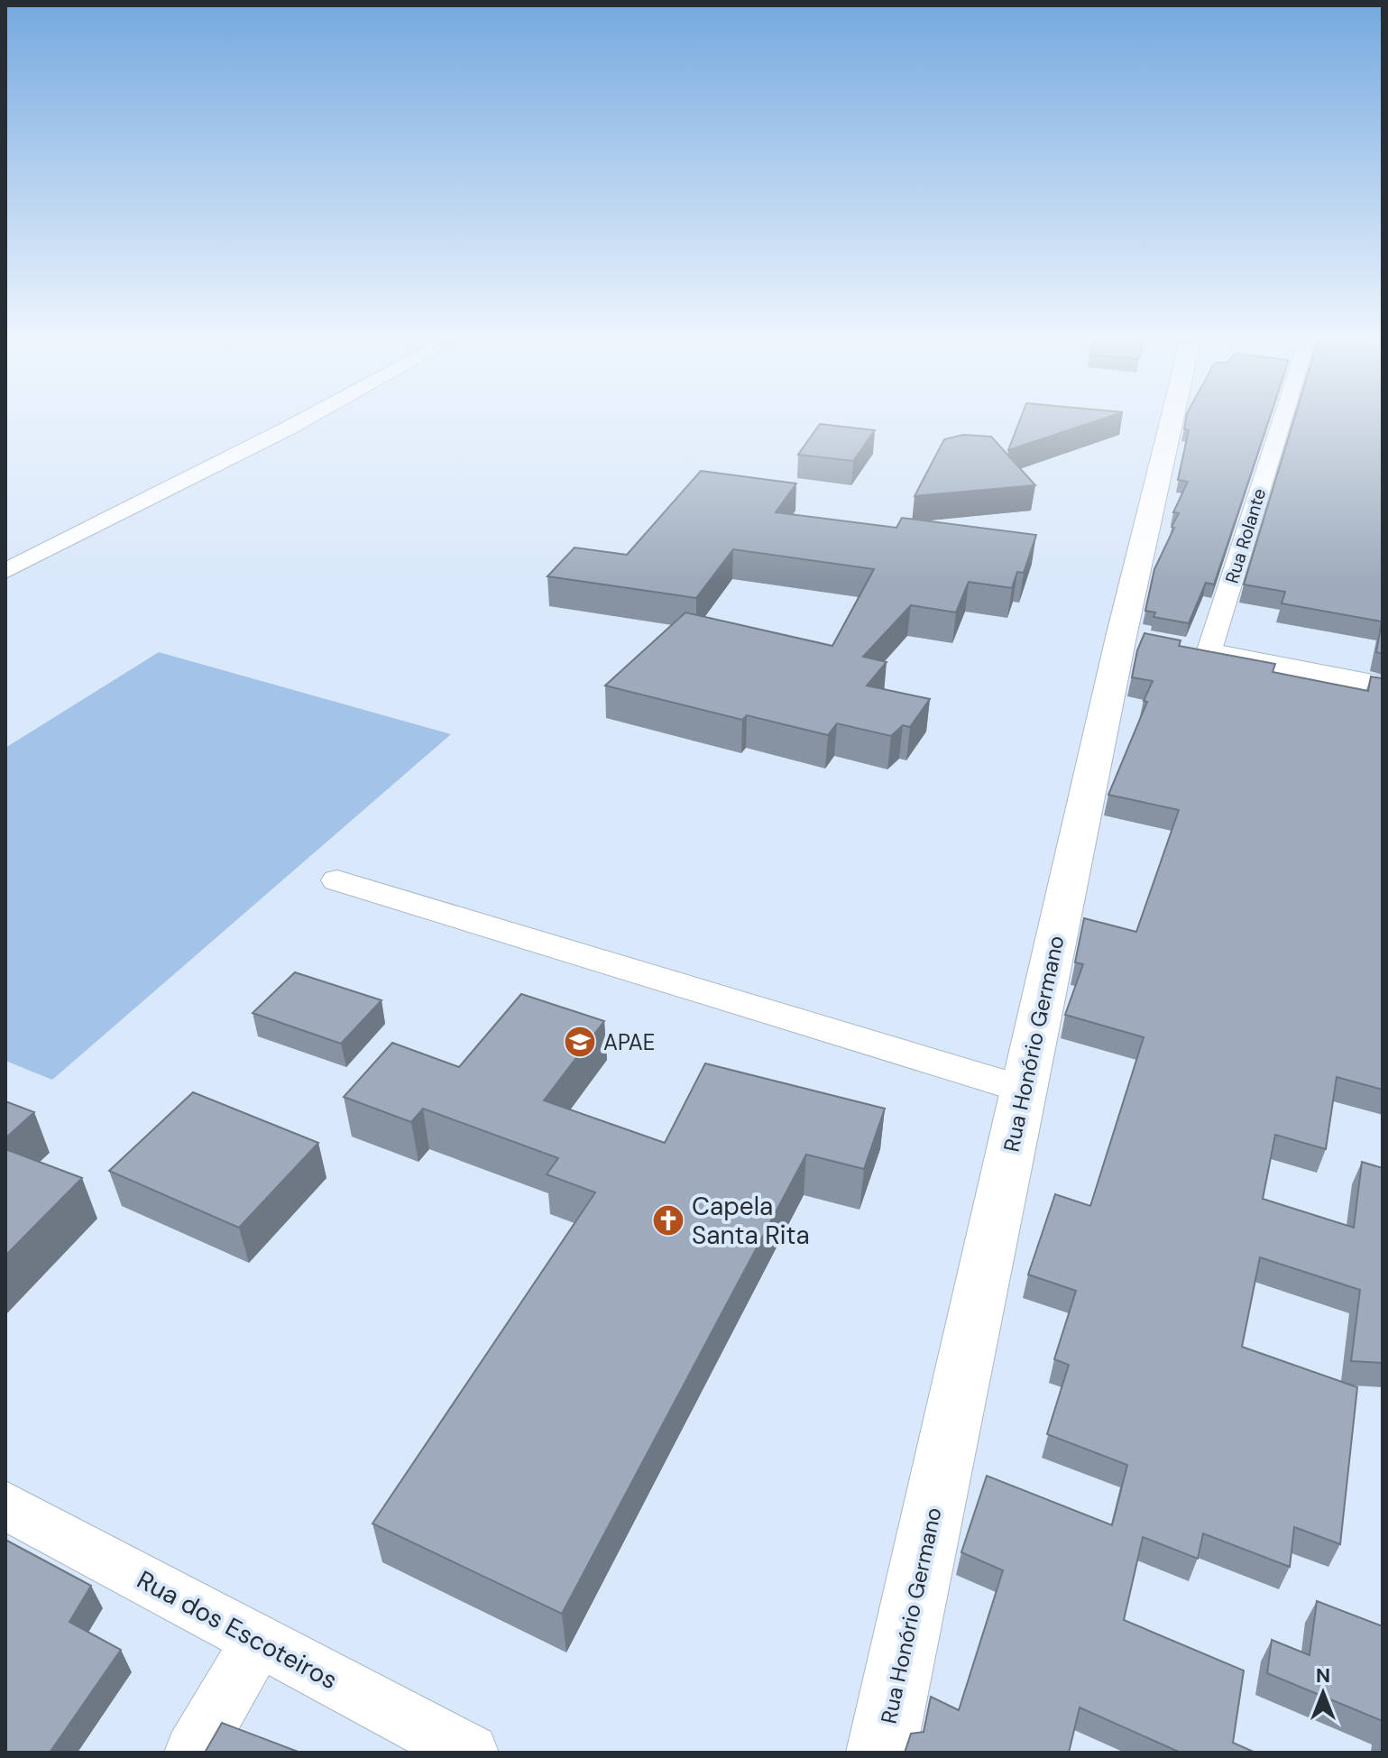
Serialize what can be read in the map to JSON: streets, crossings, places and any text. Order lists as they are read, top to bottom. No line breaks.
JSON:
{"streets":{"street":["Rua Rolante","Rua Honório Germano","Rua dos Escoteiros"]},"places":{"school or university":["APAE"],"church":["Capela Santa Rita"]},"north":"top"}
